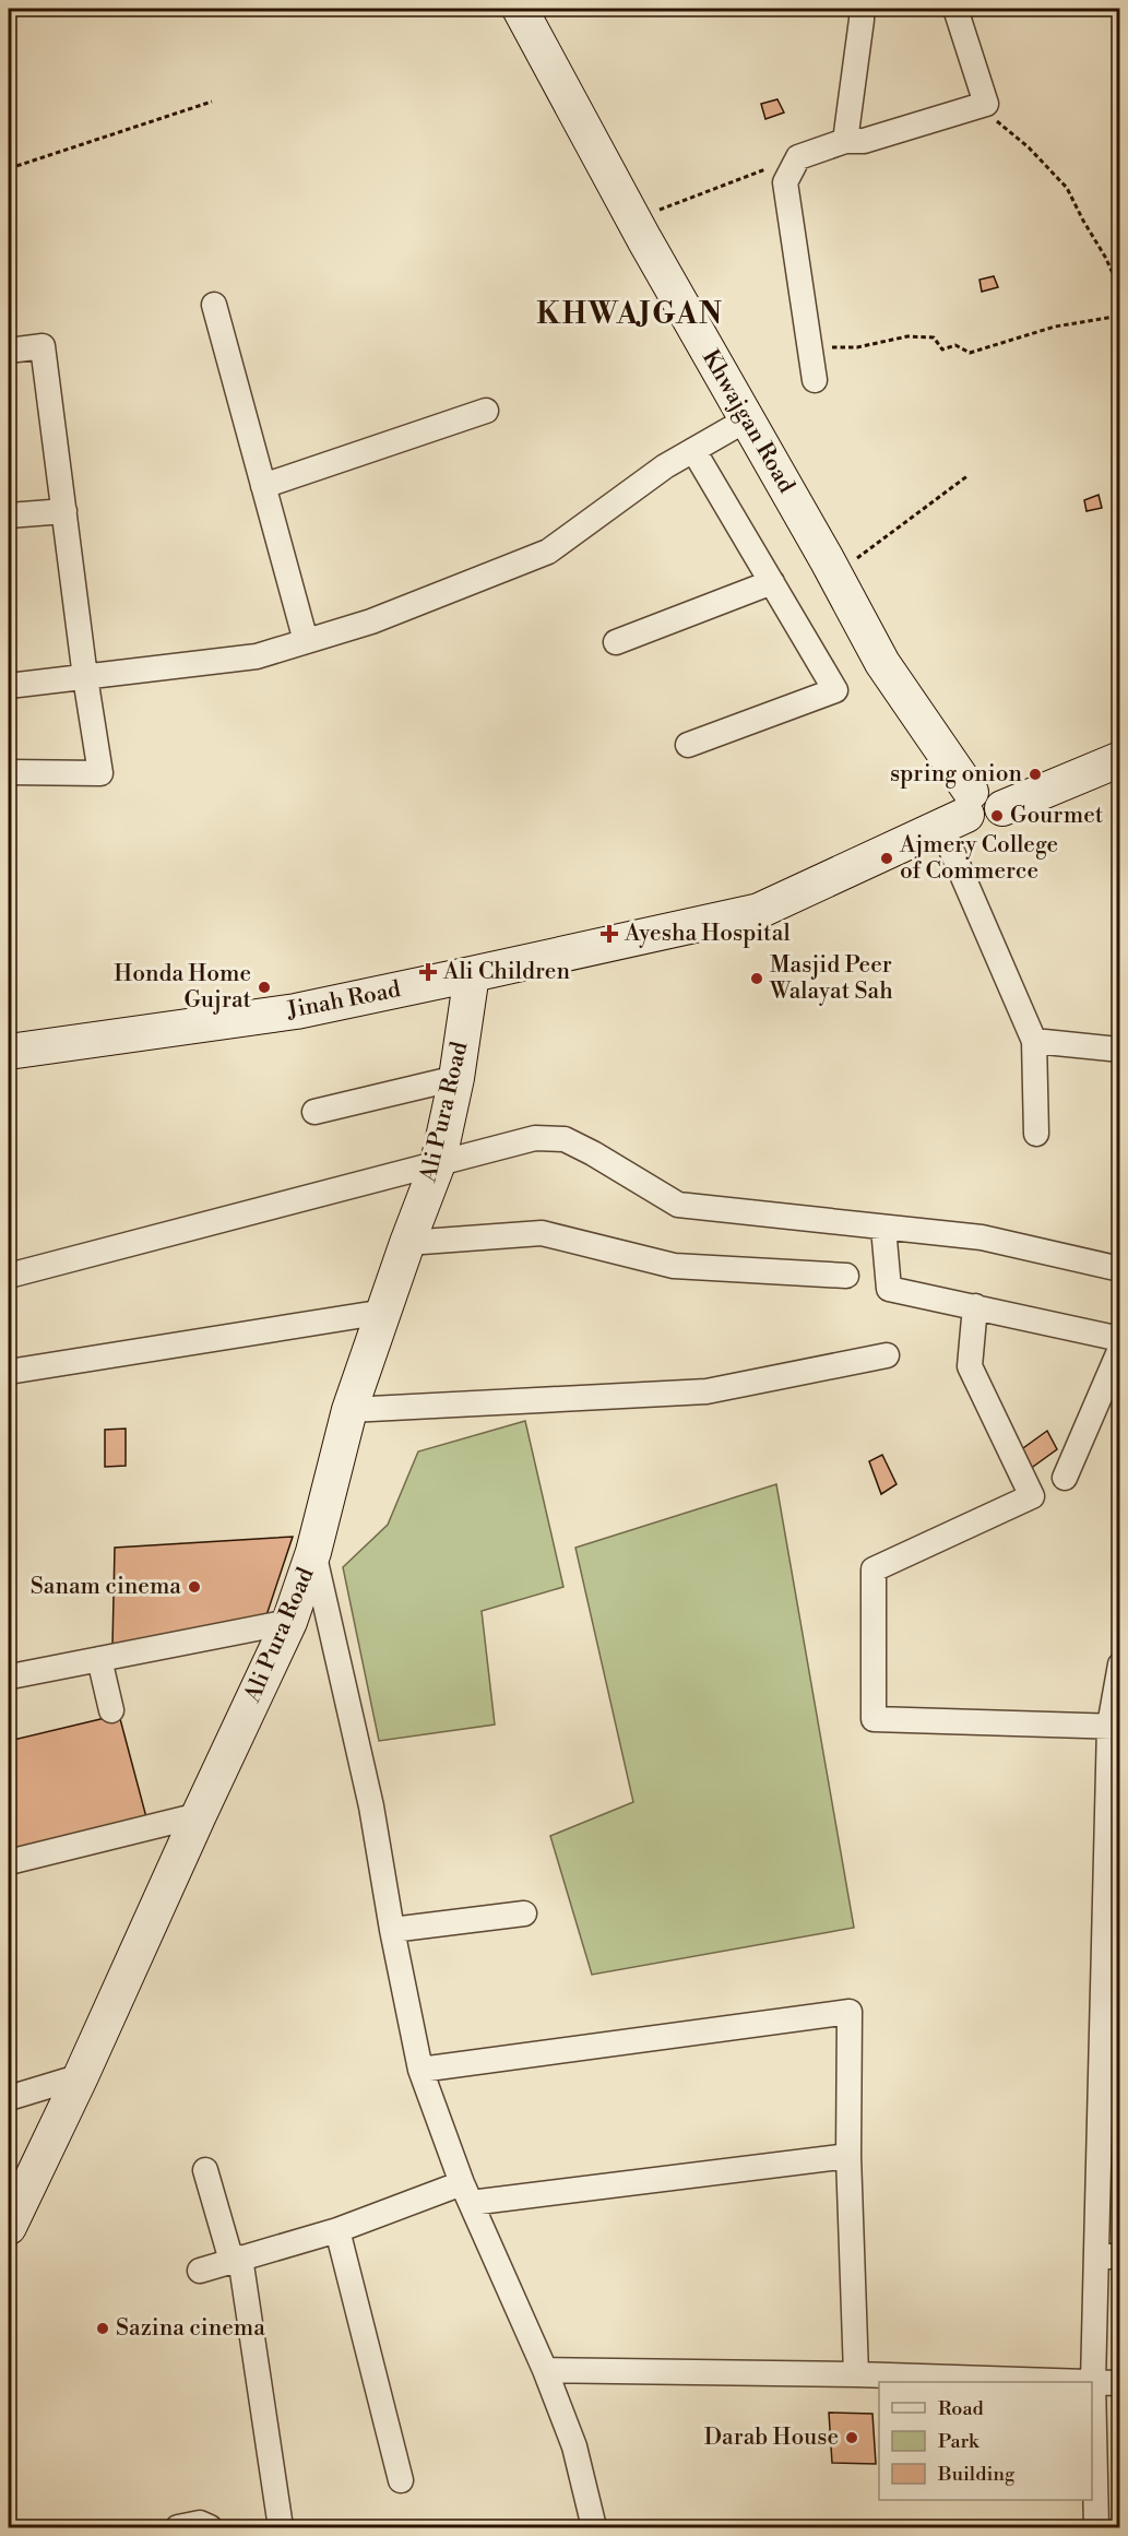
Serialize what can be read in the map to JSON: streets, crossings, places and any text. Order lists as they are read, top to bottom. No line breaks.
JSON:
{"streets":{"street":["Khwajgan Road","Jinah Road","Ali Pura Road"]},"crossings":[["Khwajgan Road","Jinah Road"],["Jinah Road","Ali Pura Road"]],"districts":["KHWAJGAN"],"places":{"other":["spring onion","Gourmet","Ajmery College of Commerce","Masjid Peer Walayat Sah","Honda Home Gujrat","Sanam cinema","Sazina cinema","Darab House"],"health":["Ayesha Hospital","Ali Children"]},"legend":["Road","Park","Building"]}
